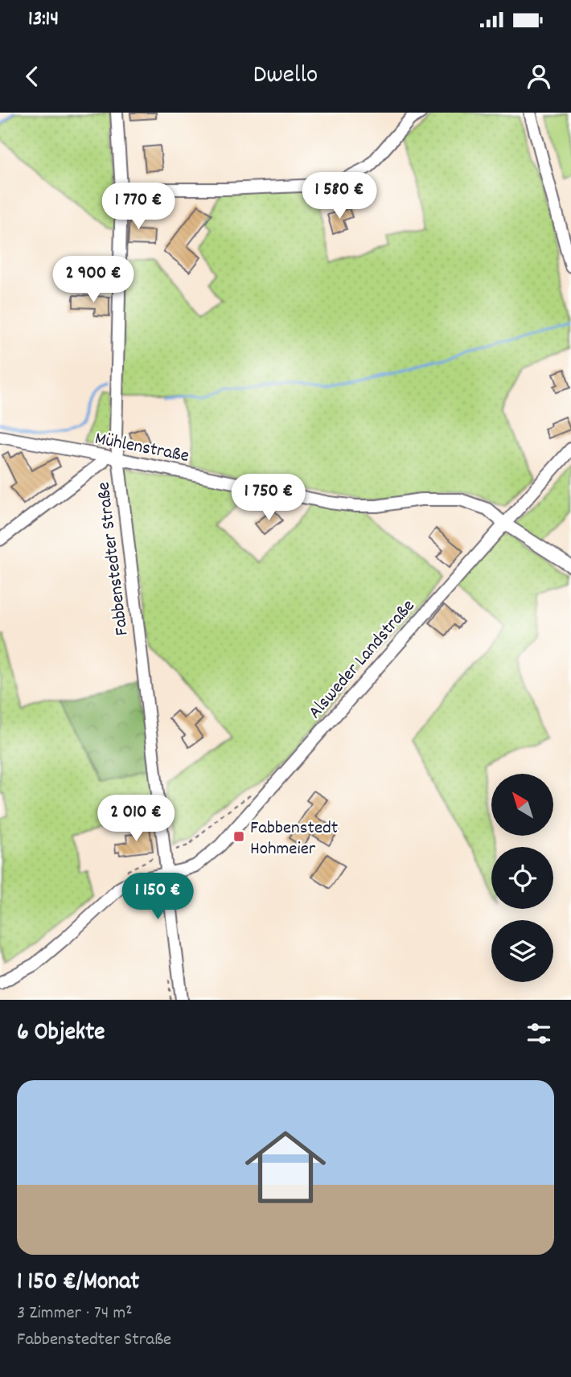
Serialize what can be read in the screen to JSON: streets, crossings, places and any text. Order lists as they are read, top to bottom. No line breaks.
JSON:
{"streets":{"street":["Mühlenstraße","Fabbenstedter Straße","Alsweder Landstraße"]},"crossings":[["Mühlenstraße","Fabbenstedter Straße"],["Mühlenstraße","Alsweder Landstraße"],["Fabbenstedter Straße","Alsweder Landstraße"]],"places":{"transit":["Fabbenstedt Hohmeier"]},"north":"top left","page":{"status":"13:14","header":"Dwello","price":["1 580 €","1 770 €","2 900 €","1 750 €","2 010 €","1 150 €"],"heading":"6 Objekte","list":[{"name":"1 150 €/Monat","note":"3 Zimmer · 74 m² · Fabbenstedter Straße"}]}}
